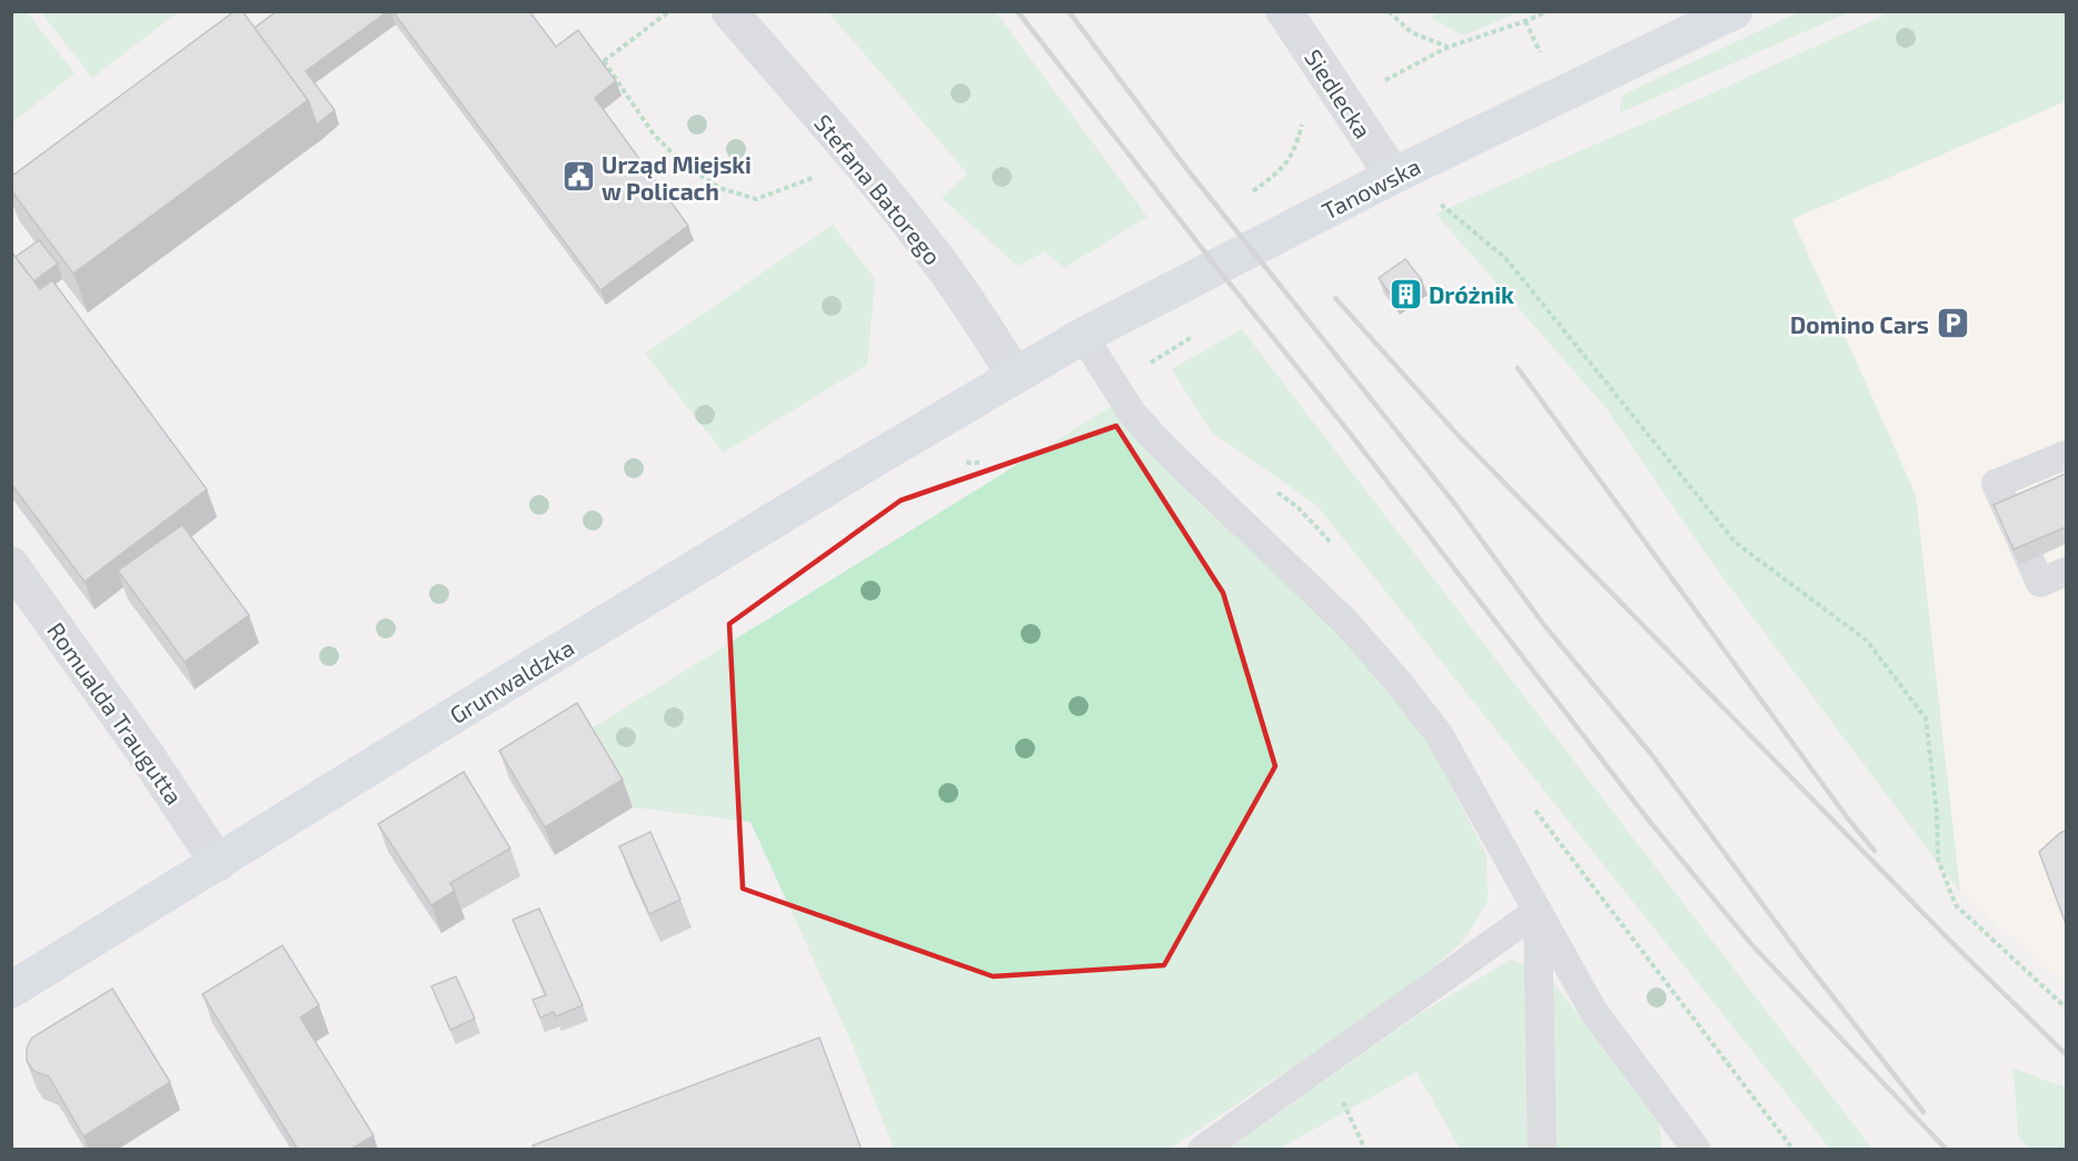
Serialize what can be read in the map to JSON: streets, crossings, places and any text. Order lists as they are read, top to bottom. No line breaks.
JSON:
{"streets":{"main road":["Tanowska","Grunwaldzka"],"street":["Siedlecka","Stefana Batorego","Romualda Traugutta"]},"crossings":[["Siedlecka","Tanowska"],["Tanowska","Stefana Batorego"],["Tanowska","Grunwaldzka"],["Stefana Batorego","Grunwaldzka"],["Grunwaldzka","Romualda Traugutta"]],"places":{"public building":["Urząd Miejski w Policach"],"building":["Dróżnik"],"parking":["Domino Cars"]}}
